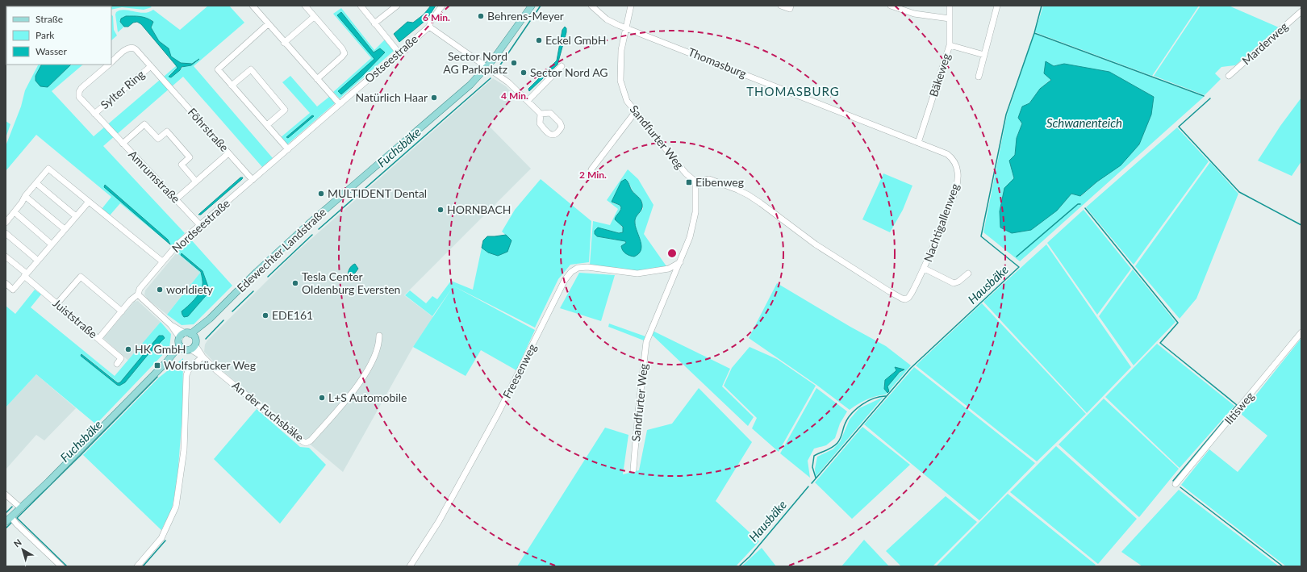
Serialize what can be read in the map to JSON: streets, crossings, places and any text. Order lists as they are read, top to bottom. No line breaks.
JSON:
{"streets":{"main road":["Edewechter Landstraße"],"street":["Marderweg","Ostseestraße","Thomasburg","Bäkeweg","Sylter Ring","Föhrstraße","Sandfurter Weg","Amrumstraße","Nachtigallenweg","Nordseestraße","Juiststraße","Freesenweg","Iltisweg","An der Fuchsbäke"]},"crossings":[["Ostseestraße","Nordseestraße"],["Ostseestraße","Edewechter Landstraße"],["Thomasburg","Bäkeweg"],["Thomasburg","Sandfurter Weg"],["Thomasburg","Nachtigallenweg"],["Bäkeweg","Nachtigallenweg"],["Sylter Ring","Föhrstraße"],["Sylter Ring","Amrumstraße"],["Föhrstraße","Nordseestraße"],["Sandfurter Weg","Nachtigallenweg"],["Sandfurter Weg","Freesenweg"],["Amrumstraße","Nordseestraße"],["Nordseestraße","Juiststraße"],["Edewechter Landstraße","An der Fuchsbäke"]],"districts":["THOMASBURG"],"water":["Schwanenteich","Fuchsbäke","Hausbäke"],"places":{"other":["Behrens-Meyer","Eckel GmbH","Sector Nord AG Parkplatz","Sector Nord AG","Natürlich Haar","MULTIDENT Dental","HORNBACH","Tesla Center Oldenburg Eversten","worldiety","EDE161","HK GmbH","L+S Automobile"],"transit":["Eibenweg","Wolfsbrücker Weg"]},"legend":["Straße","Park","Wasser"],"north":"top left","rings":["6 Min.","4 Min.","2 Min."]}
